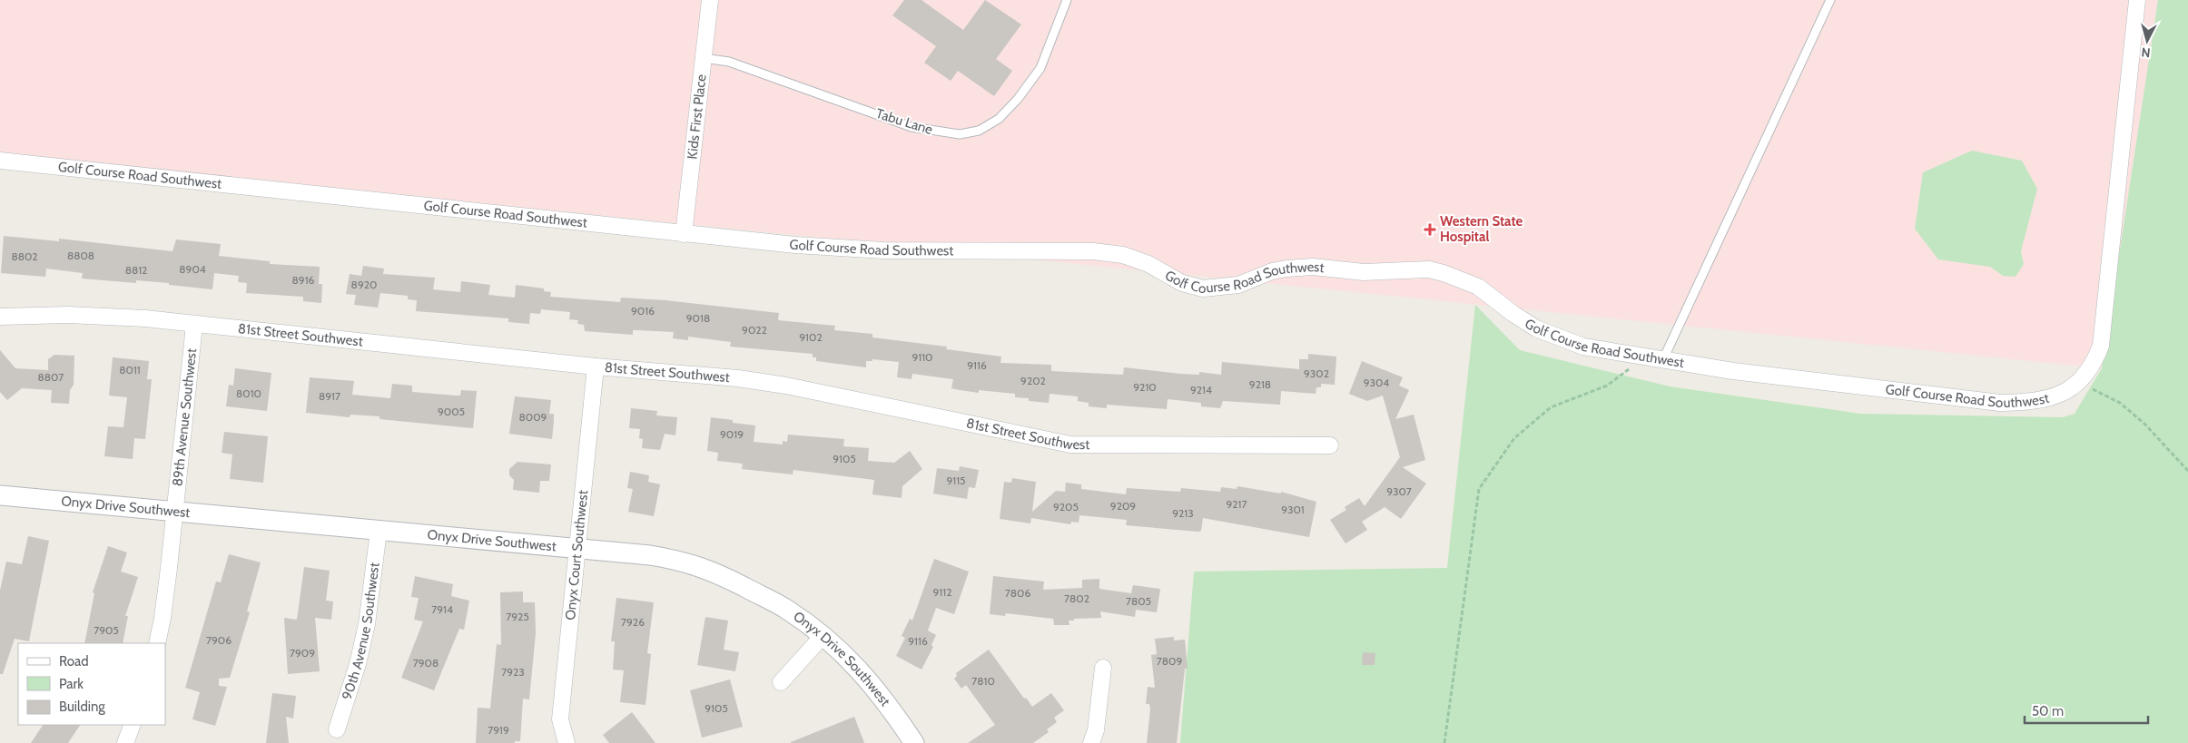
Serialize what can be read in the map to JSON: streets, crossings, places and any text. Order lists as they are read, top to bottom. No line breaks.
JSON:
{"streets":{"street":["Kids First Place","Golf Course Road Southwest","81st Street Southwest","89th Avenue Southwest","Onyx Drive Southwest","Onyx Court Southwest","90th Avenue Southwest"],"lane":["Tabu Lane"]},"crossings":[["Kids First Place","Tabu Lane"],["Kids First Place","Golf Course Road Southwest"],["81st Street Southwest","89th Avenue Southwest"],["81st Street Southwest","Onyx Court Southwest"],["89th Avenue Southwest","Onyx Drive Southwest"],["Onyx Drive Southwest","Onyx Court Southwest"],["Onyx Drive Southwest","90th Avenue Southwest"]],"places":{"health":["Western State Hospital"]},"house_numbers":["8808","8802","8904","8812","8916","8920","9016","9018","9022","9102","9110","9116","8011","9302","8807","9202","9304","9218","9210","9214","8010","8917","9005","8009","9019","9105","9115","9307","9217","9209","9205","9301","9213","9112","7806","7802","7805","7914","7925","7926","7905","7906","9116","7909","7809","7908","7923","7810","9105","7919"],"legend":["Road","Park","Building"],"scale_bar":"50 m","north":"bottom"}
